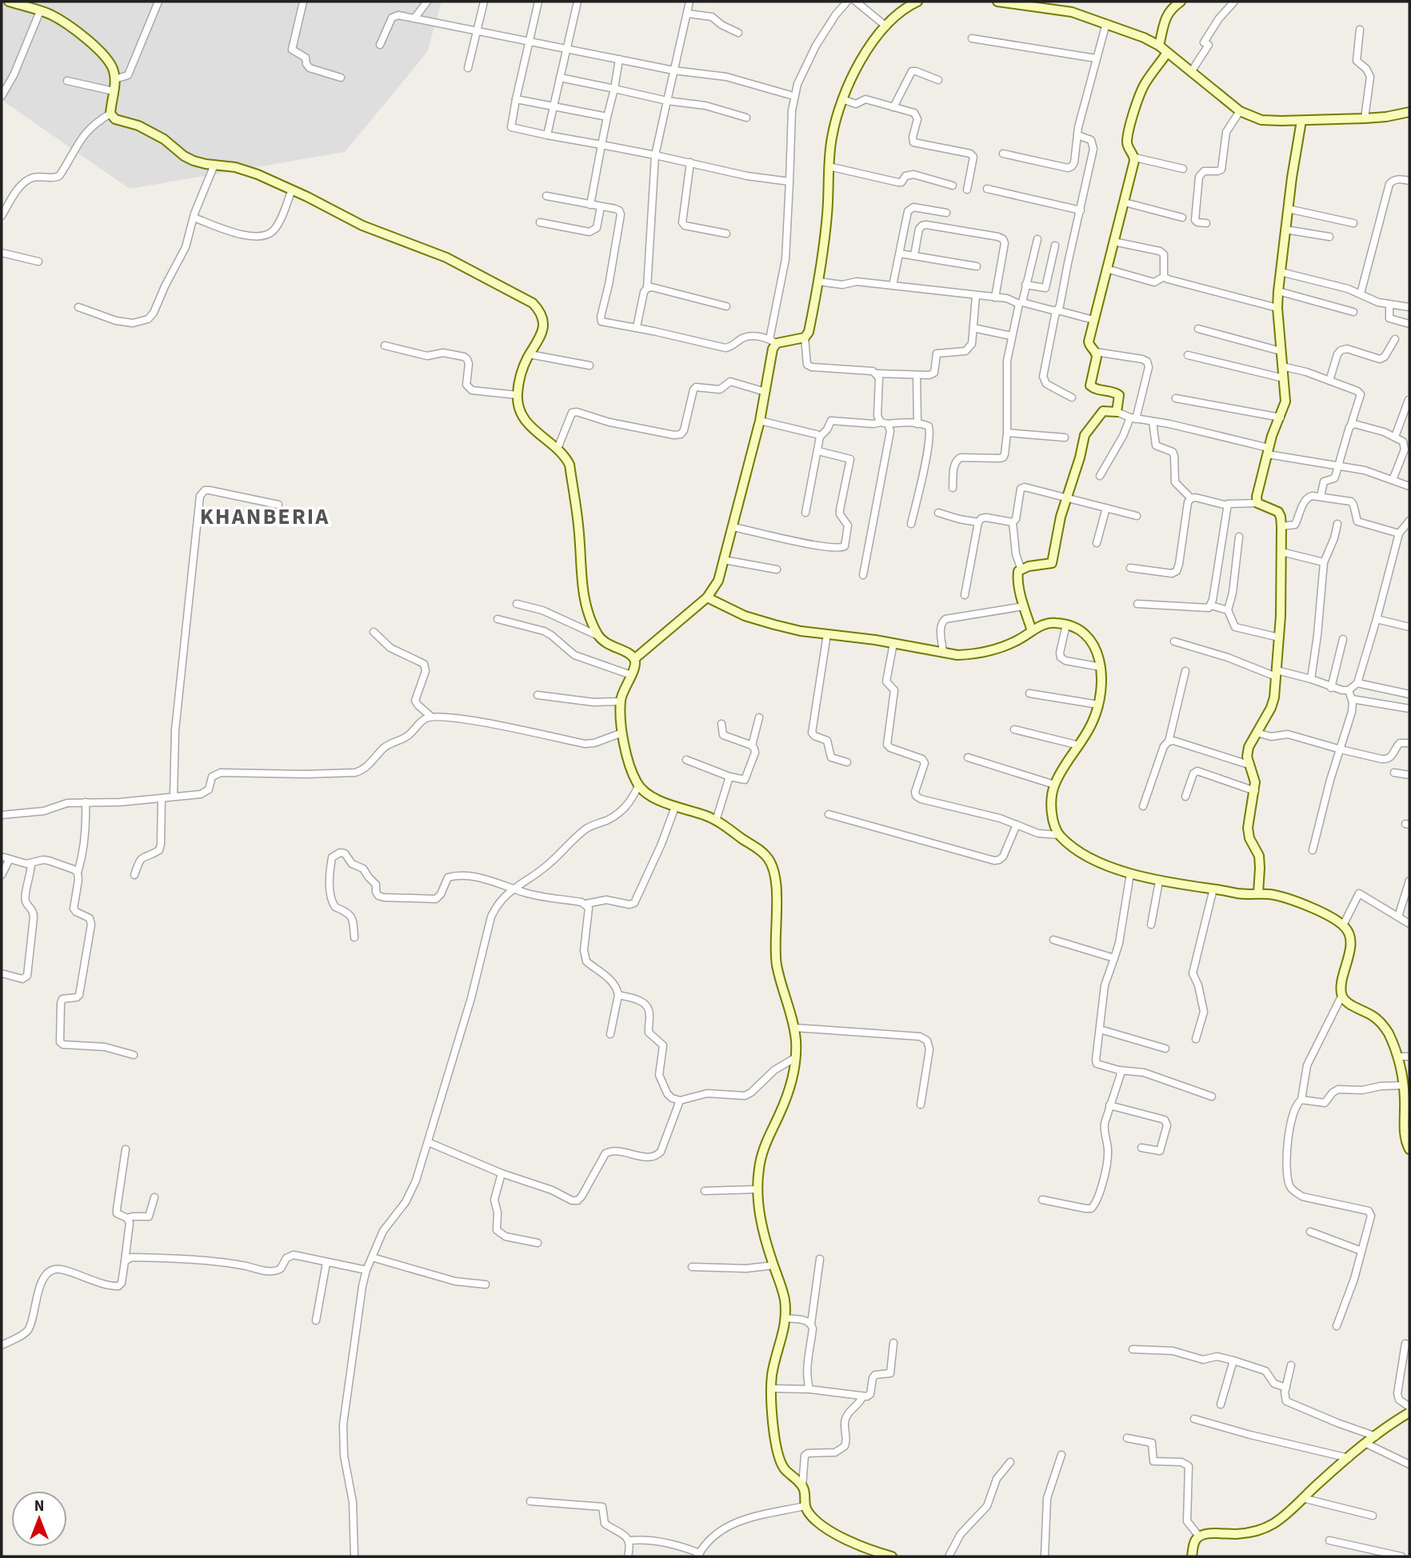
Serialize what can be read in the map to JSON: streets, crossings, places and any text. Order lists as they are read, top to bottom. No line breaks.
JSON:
{"districts":["KHANBERIA"],"north":"top"}
